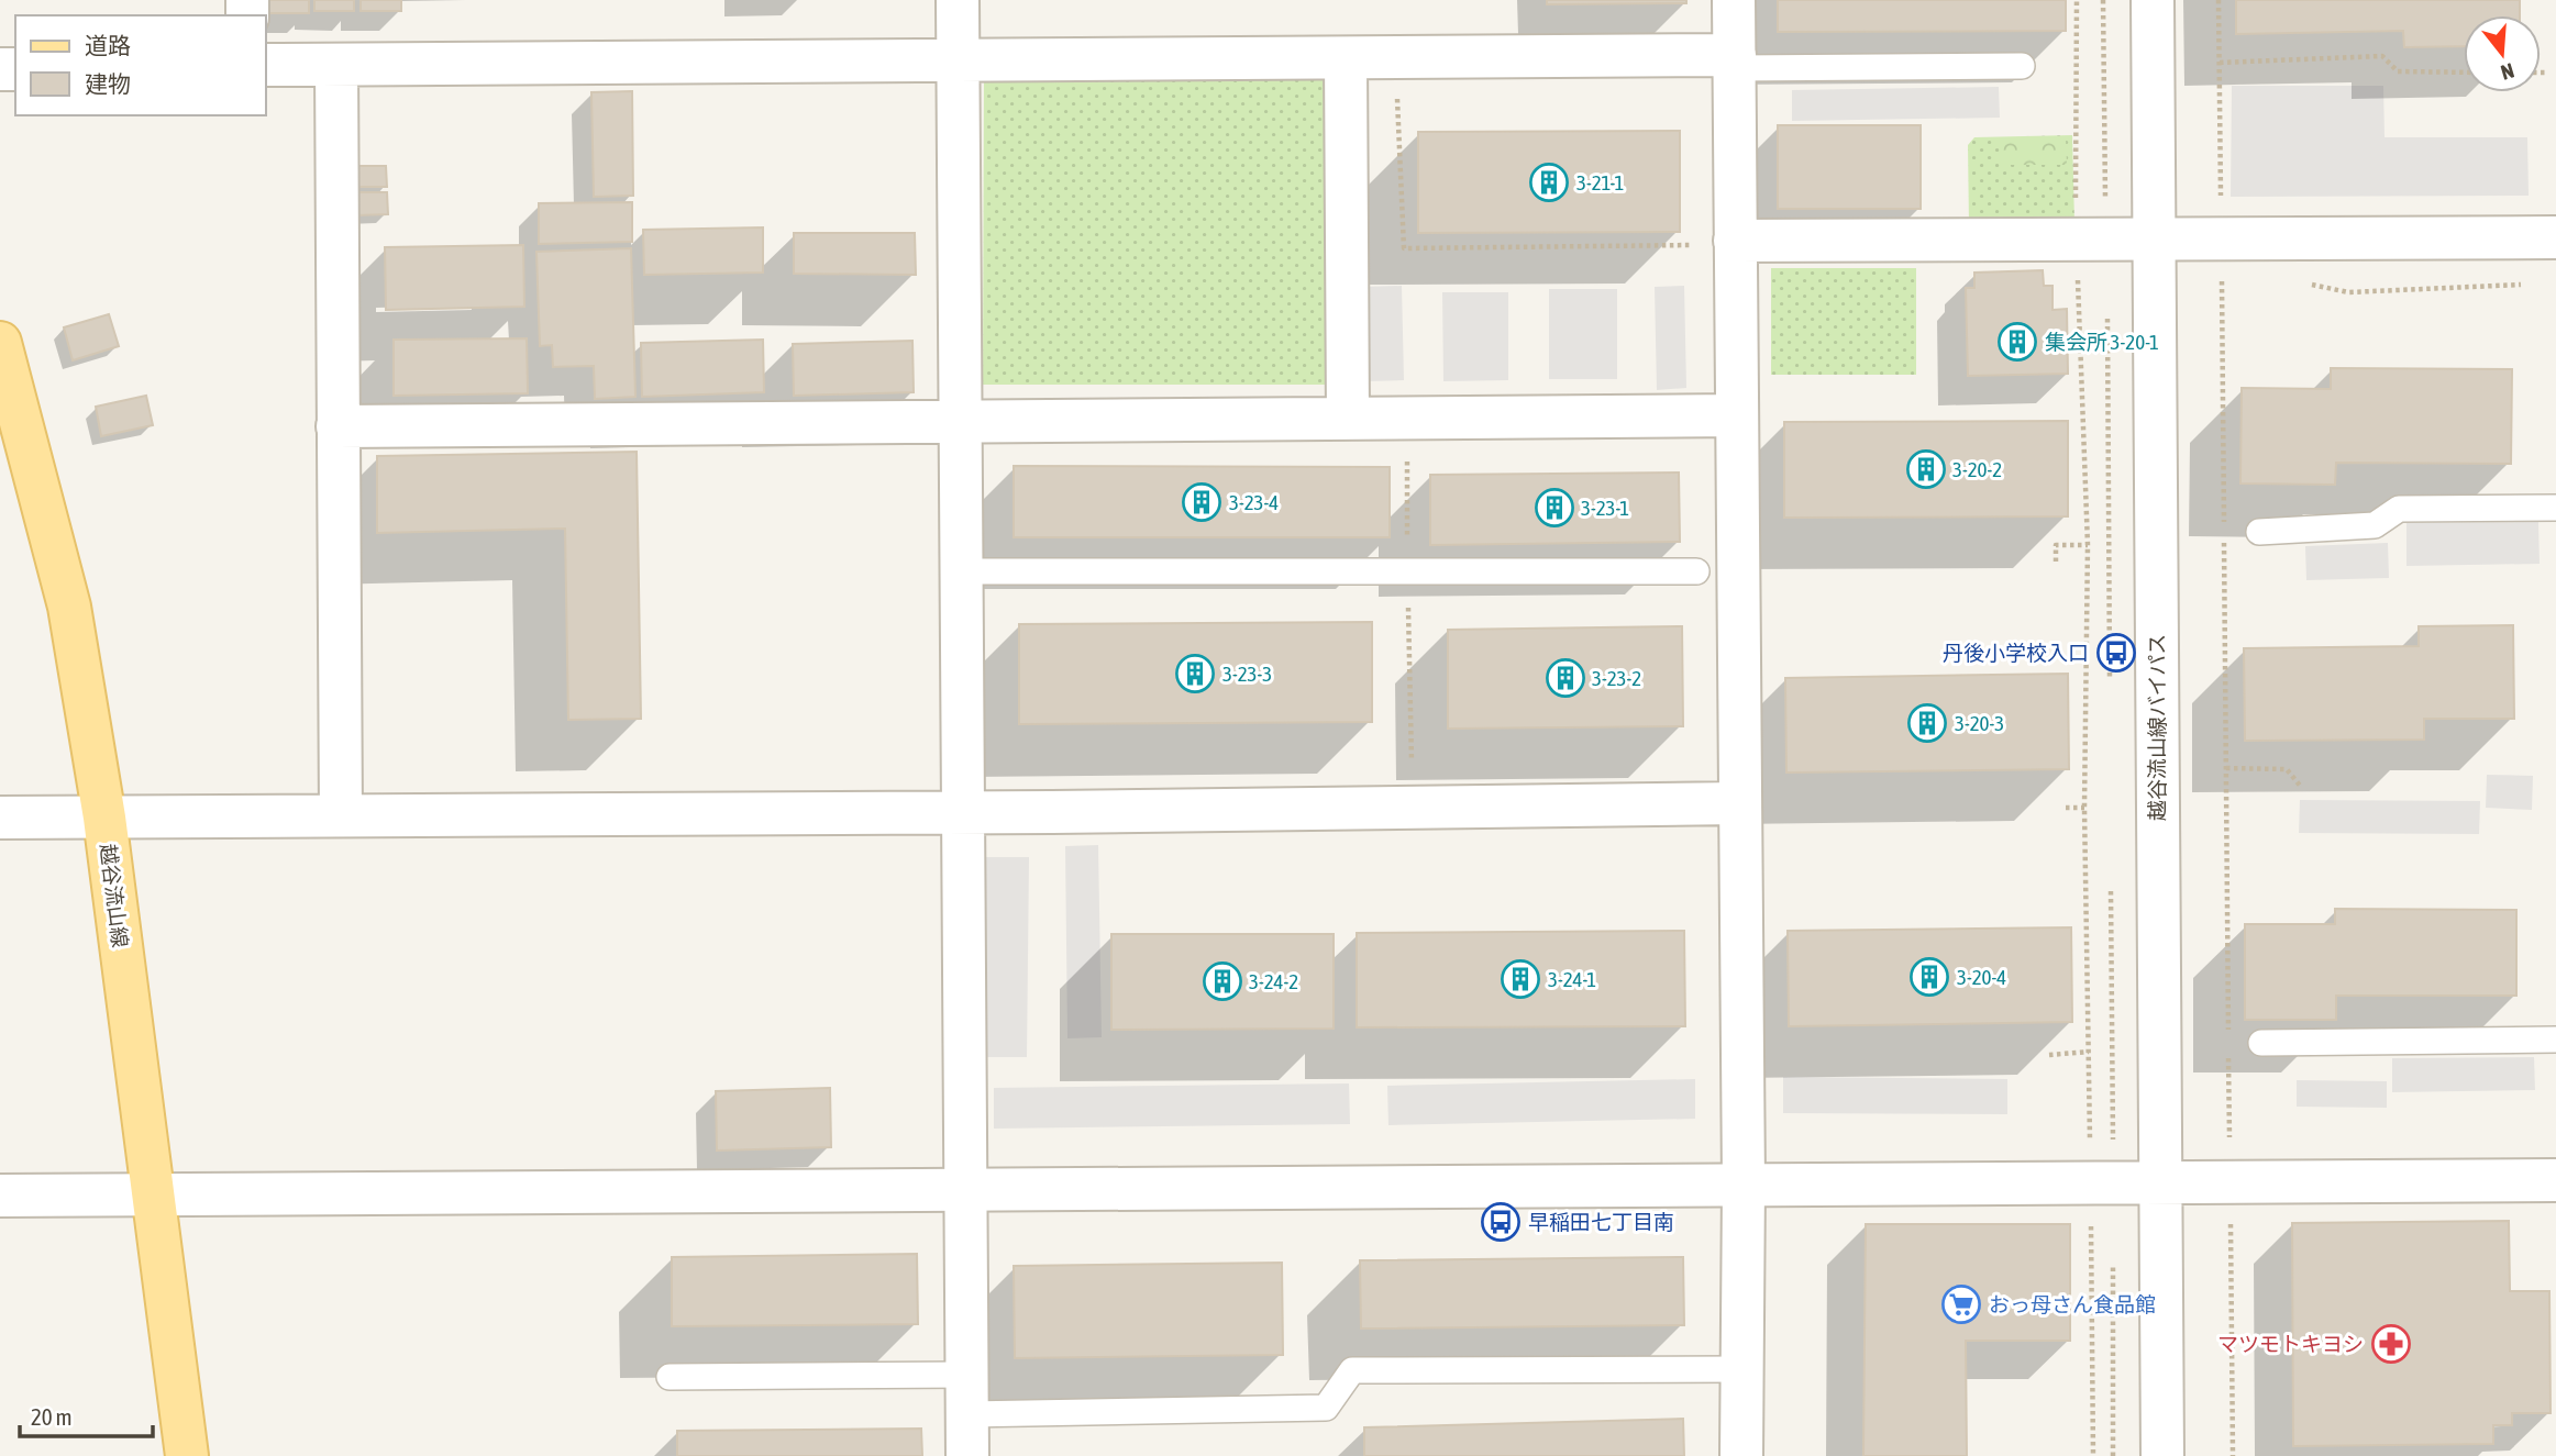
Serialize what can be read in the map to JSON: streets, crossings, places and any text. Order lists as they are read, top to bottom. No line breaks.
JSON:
{"streets":{"main road":["越谷流山線"],"street":["越谷流山線バイパス"]},"places":{"building":["3-21-1","集会所 3-20-1","3-20-2","3-23-4","3-23-1","3-23-3","3-23-2","3-20-3","3-20-4","3-24-1","3-24-2"],"bus stop":["丹後小学校入口","早稲田七丁目南"],"supermarket":["おっ母さん食品館"],"pharmacy":["マツモトキヨシ"]},"legend":["道路","建物"],"scale_bar":"20 m","north":"bottom"}
